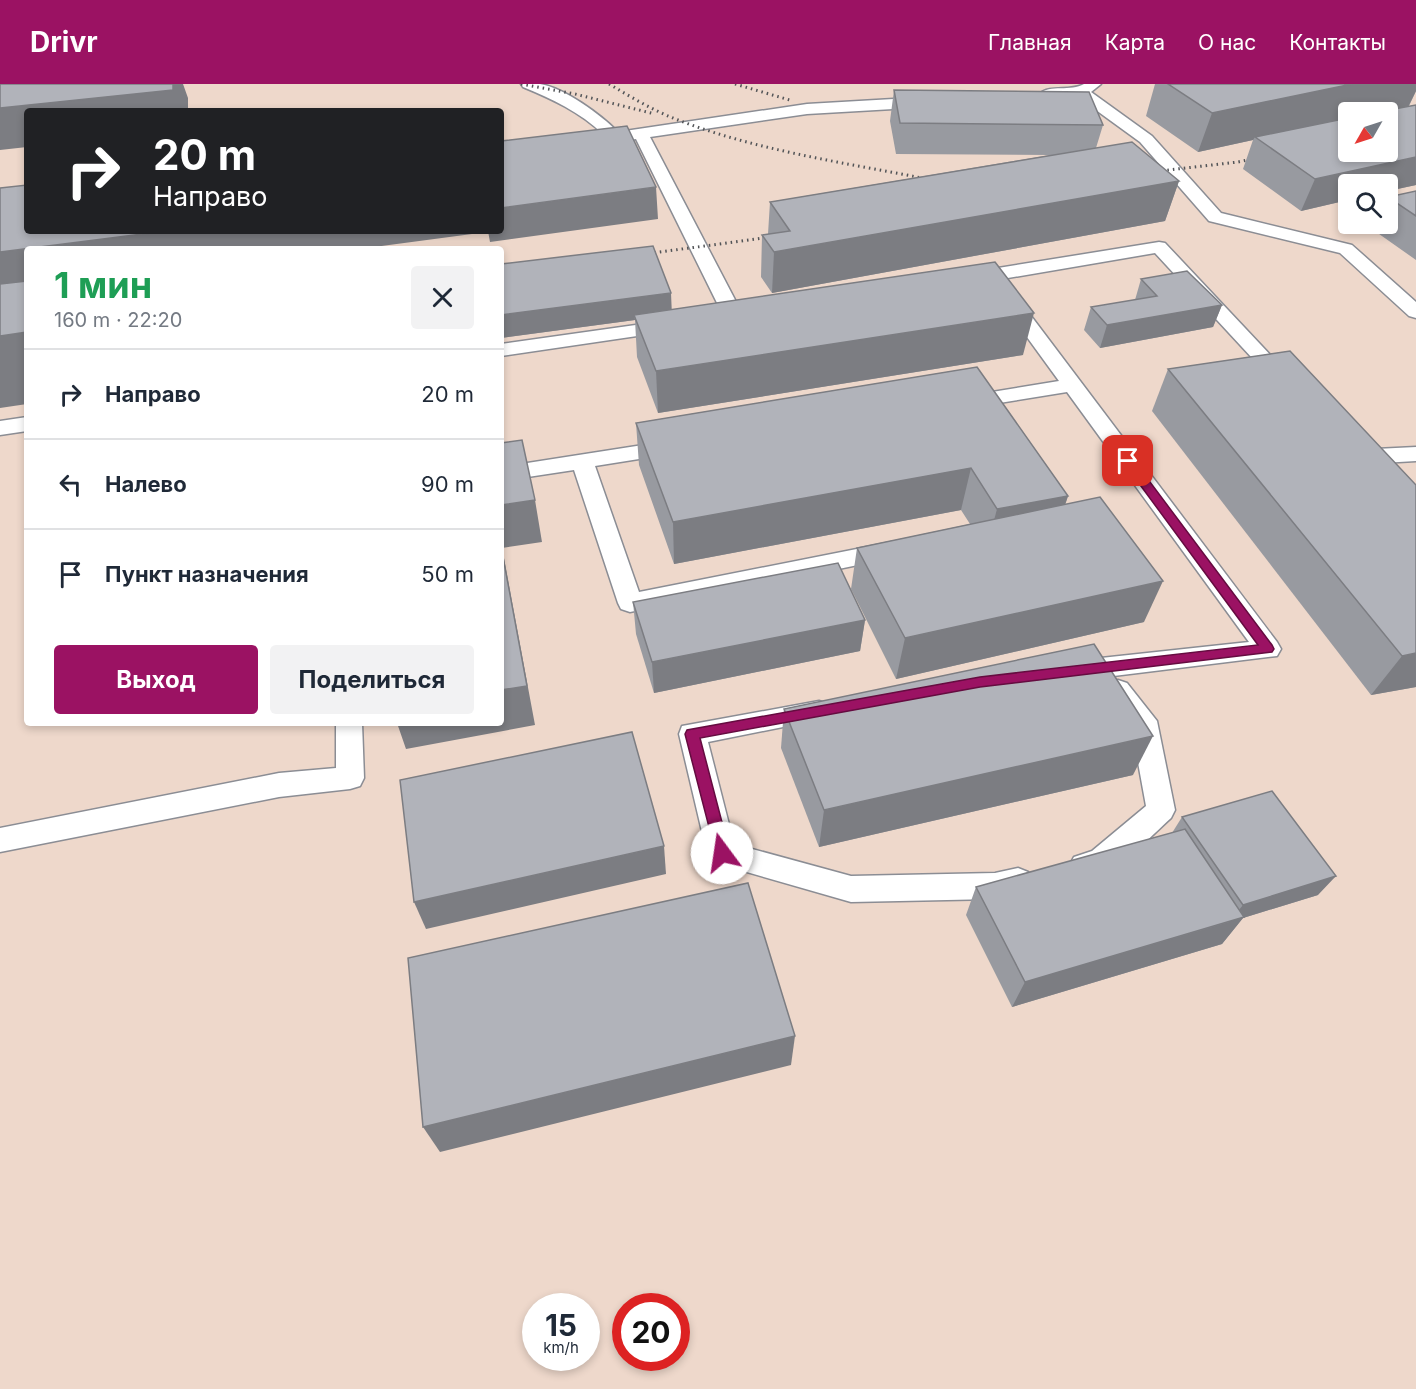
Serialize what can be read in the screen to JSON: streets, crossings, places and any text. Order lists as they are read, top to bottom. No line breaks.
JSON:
{"north":"bottom left","page":{"header":"Drivr","nav":["Главная","Карта","О нас","Контакты"],"turn":["20 m","Направо"],"heading":["1 мин","160 m · 22:20"],"list":[{"name":"Направо","value":"20 m"},{"name":"Налево","value":"90 m"},{"name":"Пункт назначения","value":"50 m"}],"buttons":["Выход","Поделиться"],"speed":"15 km/h","limit":"20"}}
